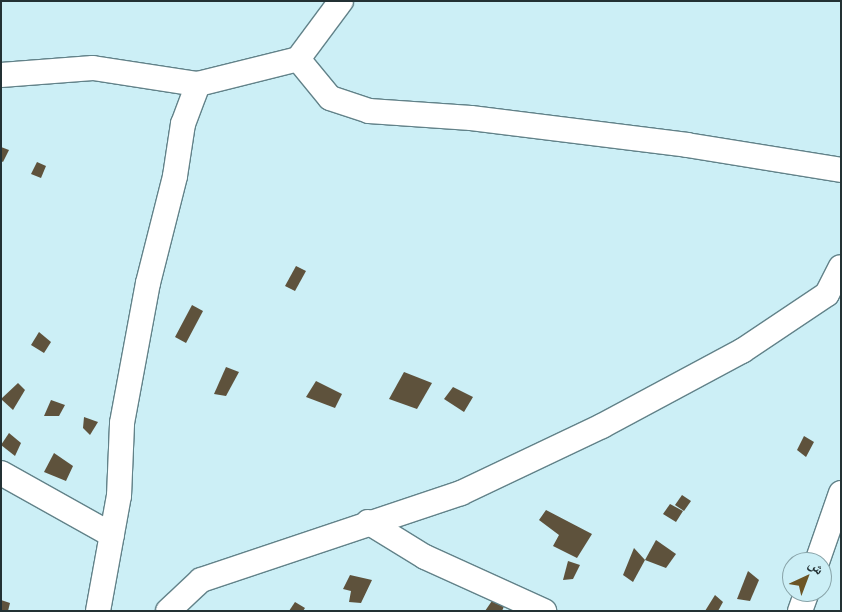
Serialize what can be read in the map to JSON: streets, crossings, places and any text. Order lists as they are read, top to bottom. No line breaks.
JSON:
{"north":"top right"}
